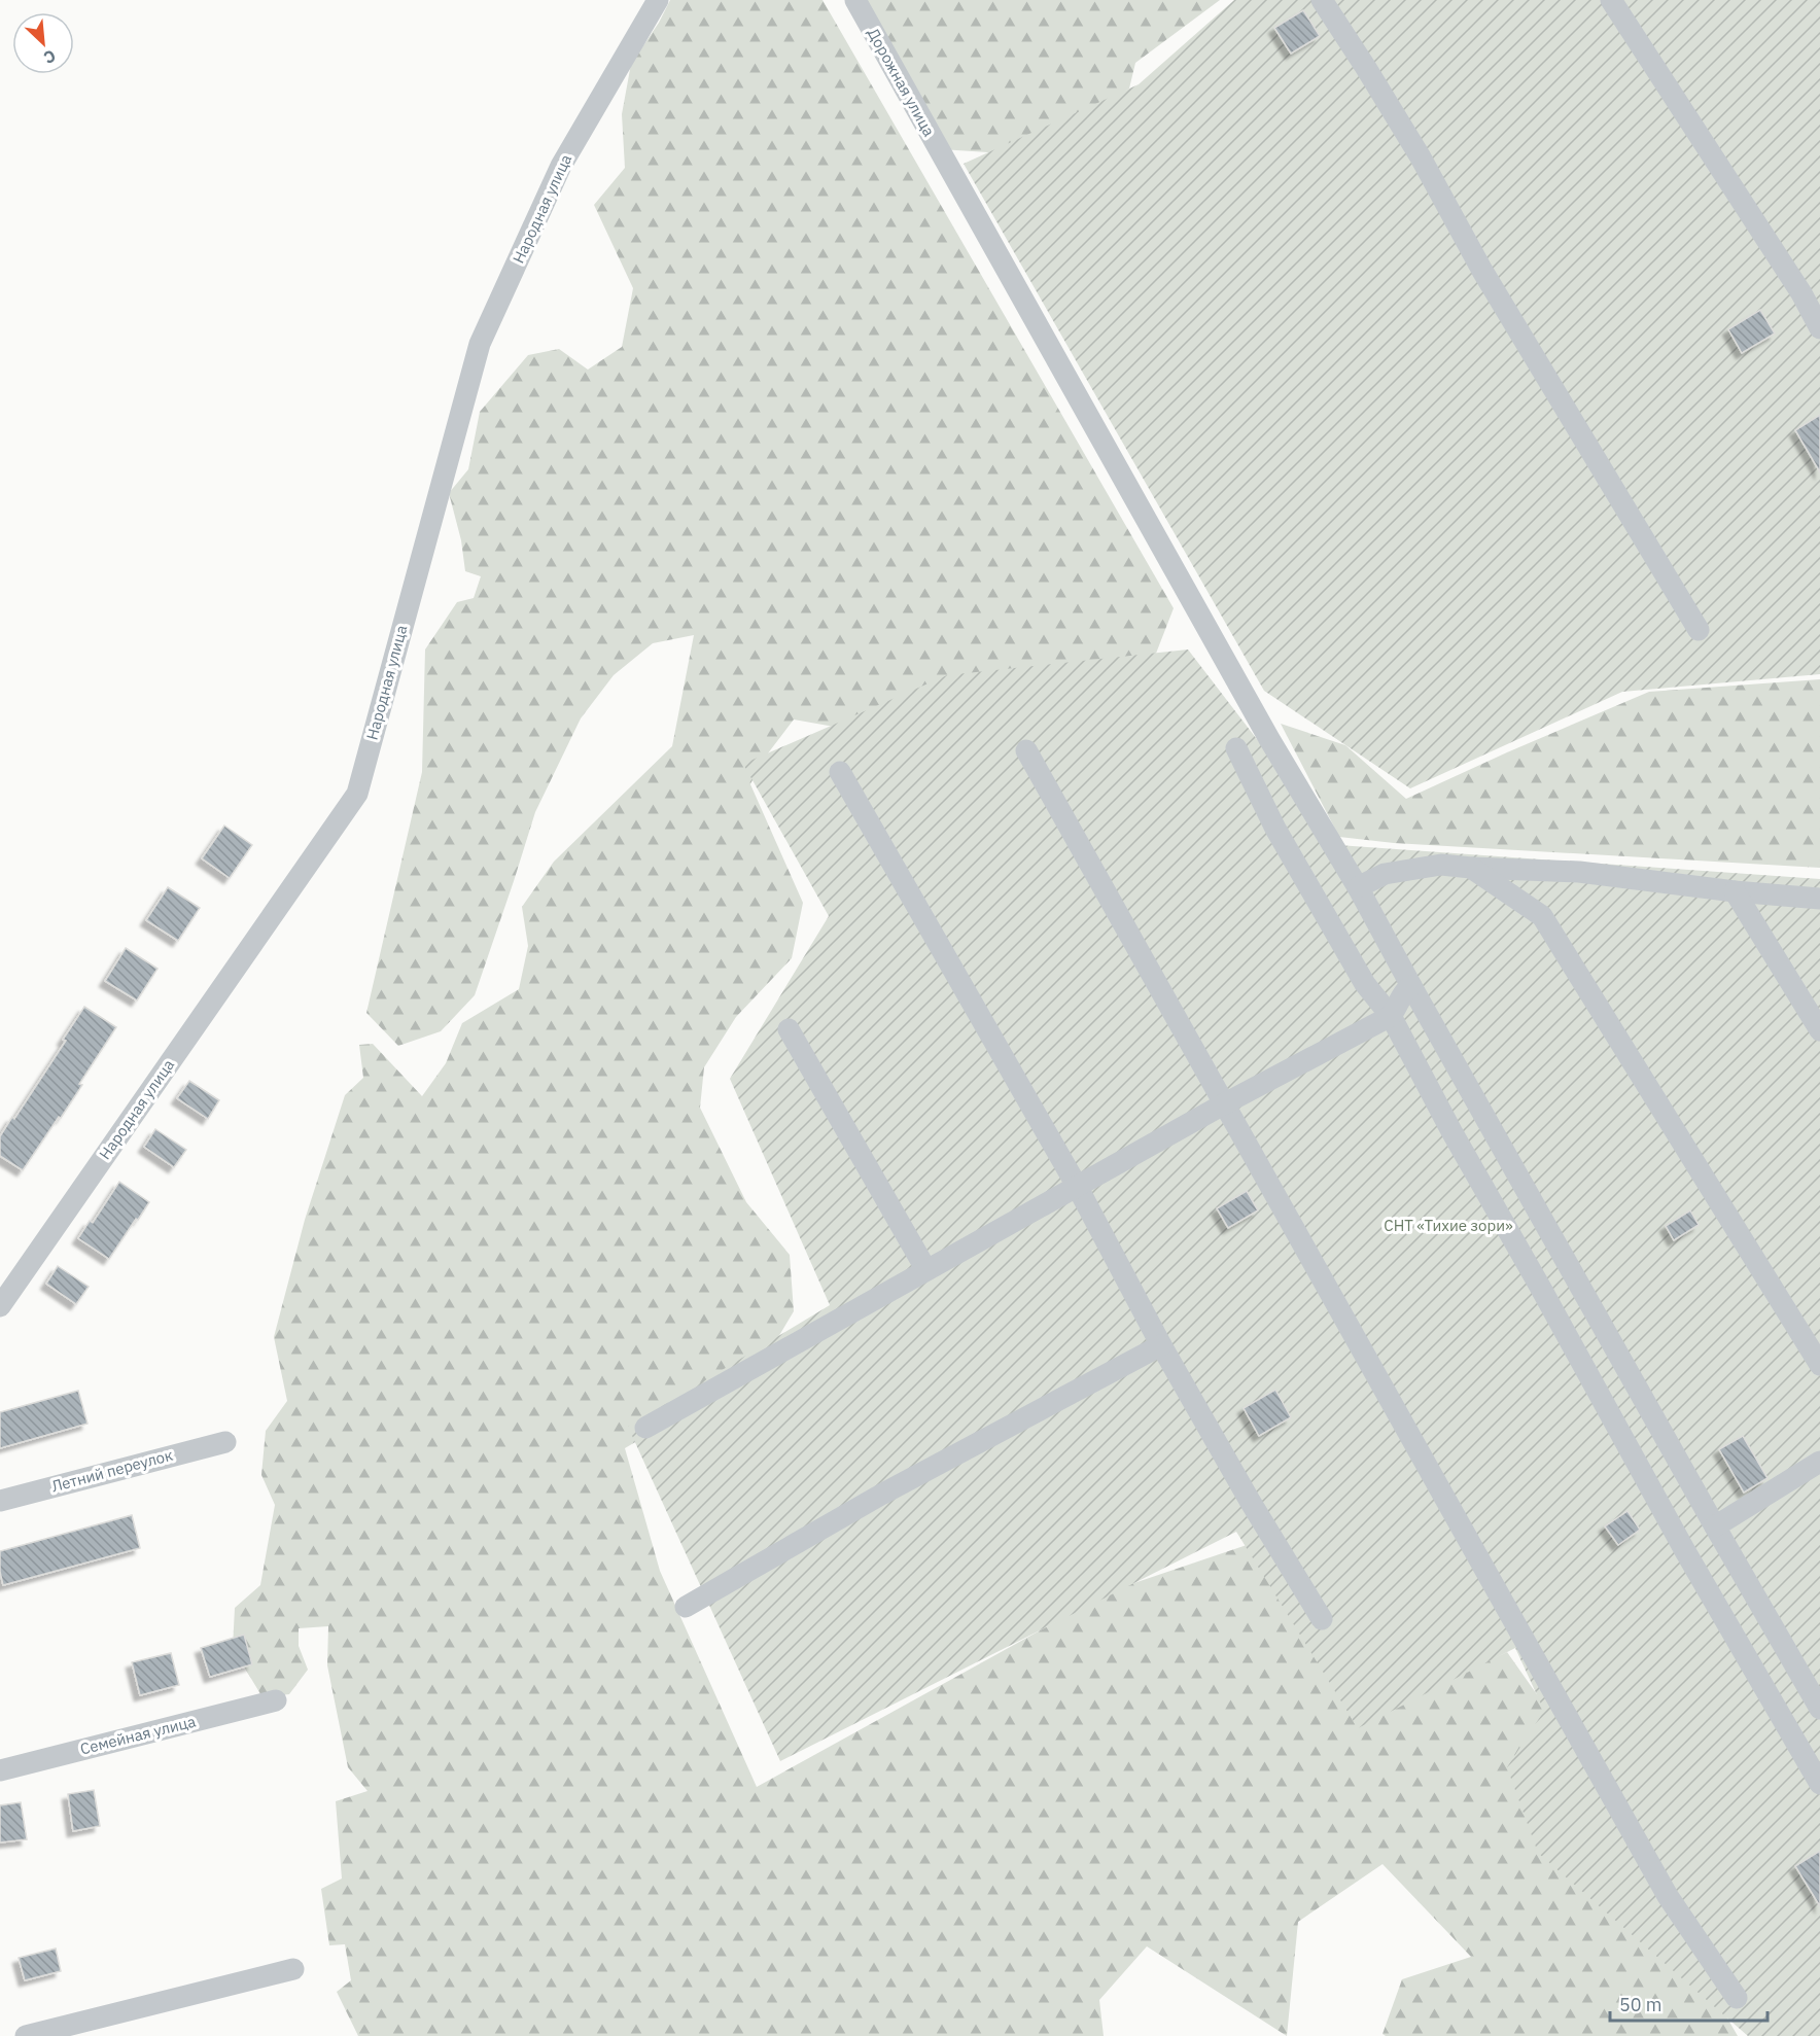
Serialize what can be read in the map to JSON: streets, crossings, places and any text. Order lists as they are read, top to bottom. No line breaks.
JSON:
{"streets":{"street":["Дорожная улица","Народная улица","Летний переулок","Семейная улица"]},"parks":["СНТ «Тихие зори»"],"scale_bar":"50 m","north":"bottom right"}
